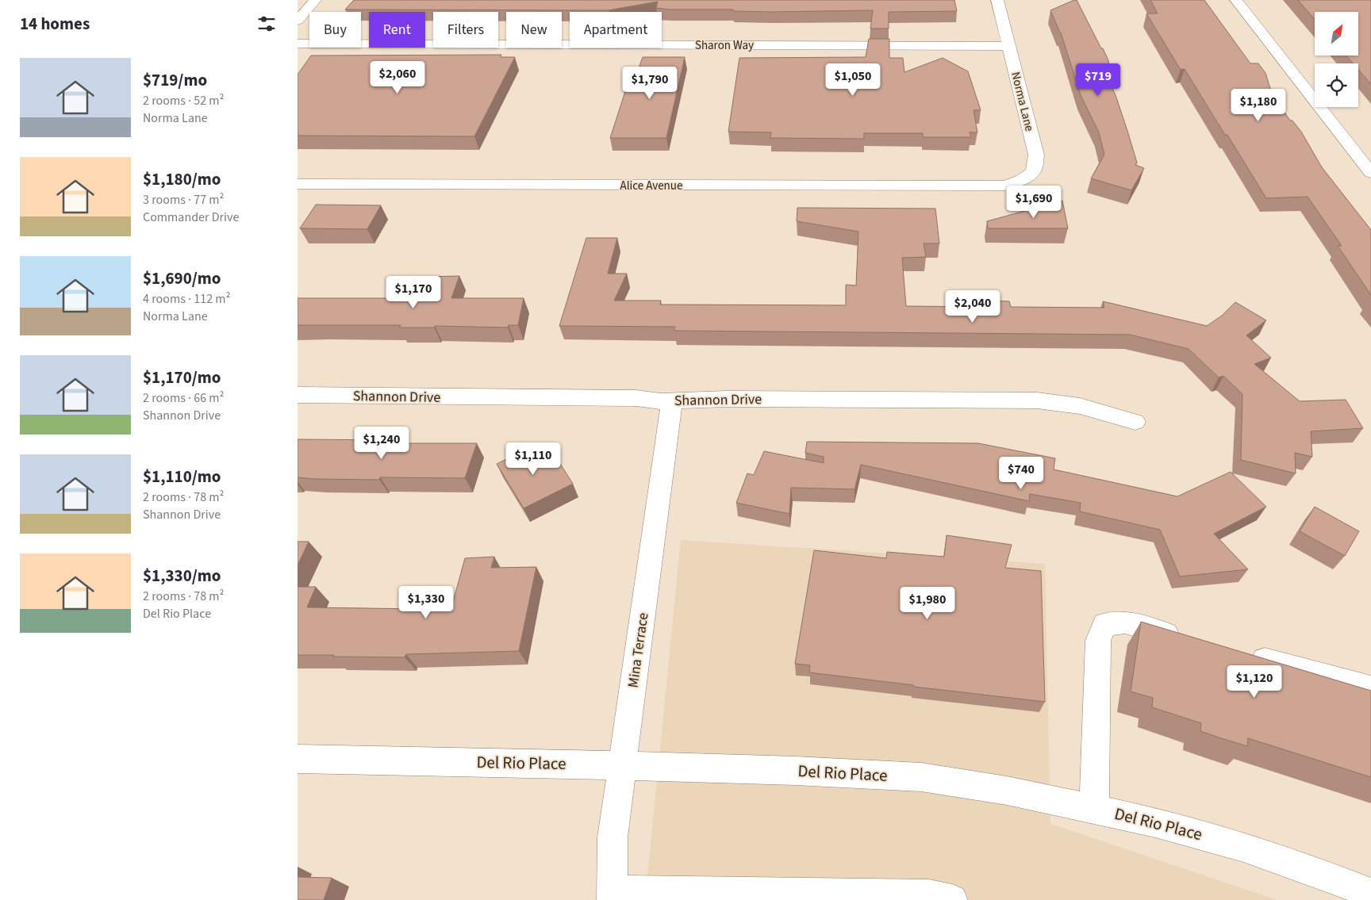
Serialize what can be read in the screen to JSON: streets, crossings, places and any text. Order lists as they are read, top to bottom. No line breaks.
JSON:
{"streets":{"street":["Sharon Way","Norma Lane","Alice Avenue","Shannon Drive","Mina Terrace","Del Rio Place"]},"crossings":[["Sharon Way","Norma Lane"],["Norma Lane","Alice Avenue"],["Shannon Drive","Mina Terrace"],["Mina Terrace","Del Rio Place"]],"north":"top right","page":{"heading":"14 homes","chip":["Buy","Rent","Filters","New","Apartment"],"list":[{"name":"$719/mo","note":"2 rooms · 52 m² · Norma Lane"},{"name":"$1,180/mo","note":"3 rooms · 77 m² · Commander Drive"},{"name":"$1,690/mo","note":"4 rooms · 112 m² · Norma Lane"},{"name":"$1,170/mo","note":"2 rooms · 66 m² · Shannon Drive"},{"name":"$1,110/mo","note":"2 rooms · 78 m² · Shannon Drive"},{"name":"$1,330/mo","note":"2 rooms · 78 m² · Del Rio Place"}],"price":["$2,060","$1,050","$719","$1,790","$1,180","$1,690","$1,170","$2,040","$1,240","$1,110","$740","$1,330","$1,980","$1,120"]}}
